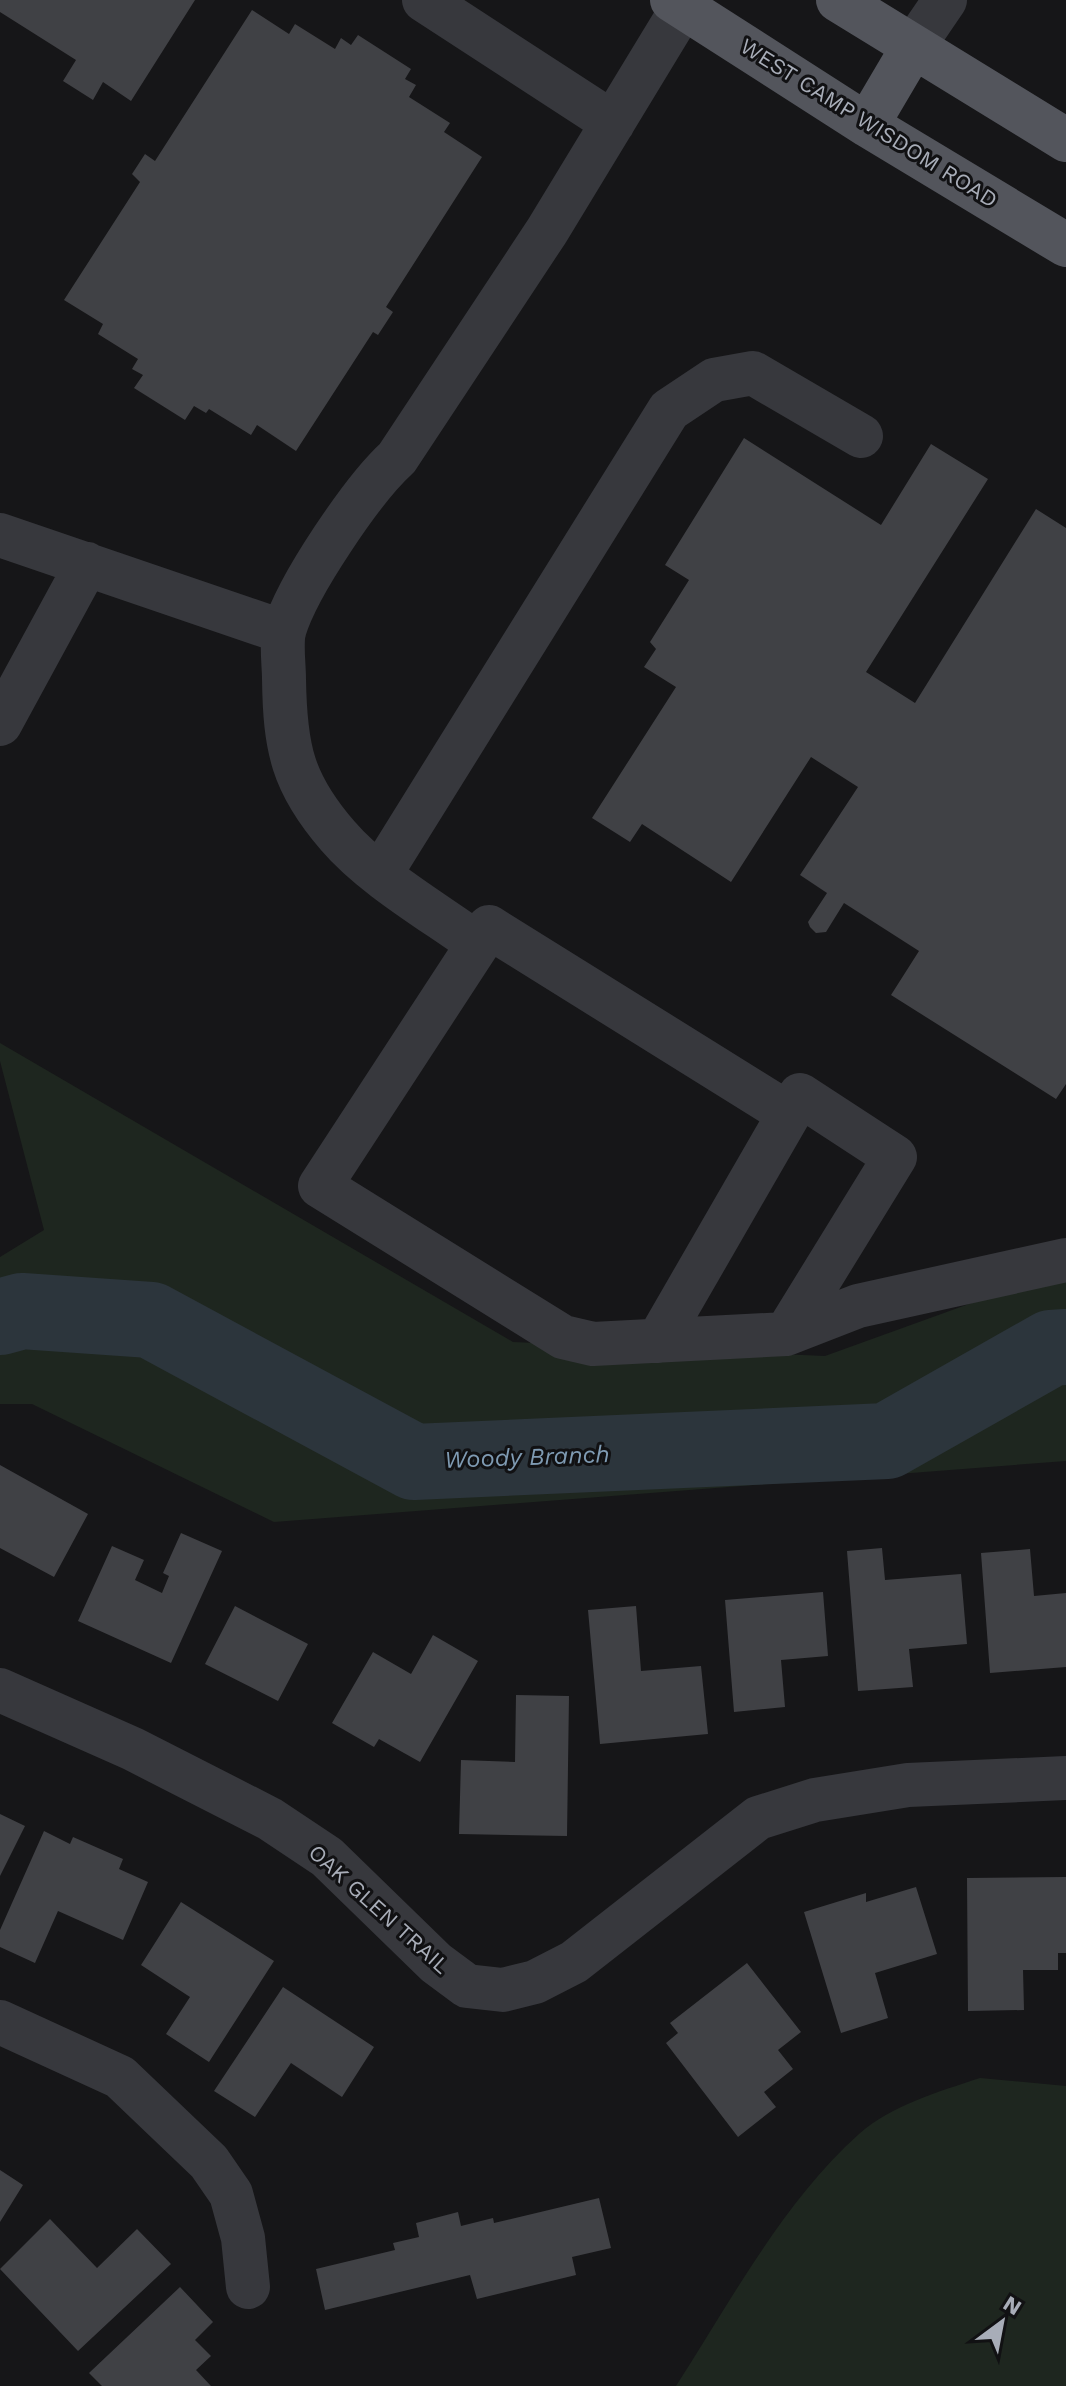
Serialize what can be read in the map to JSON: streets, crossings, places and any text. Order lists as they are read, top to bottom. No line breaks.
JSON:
{"streets":{"main road":["WEST CAMP WISDOM ROAD"],"street":["OAK GLEN TRAIL"]},"water":["Woody Branch"],"north":"top right"}
